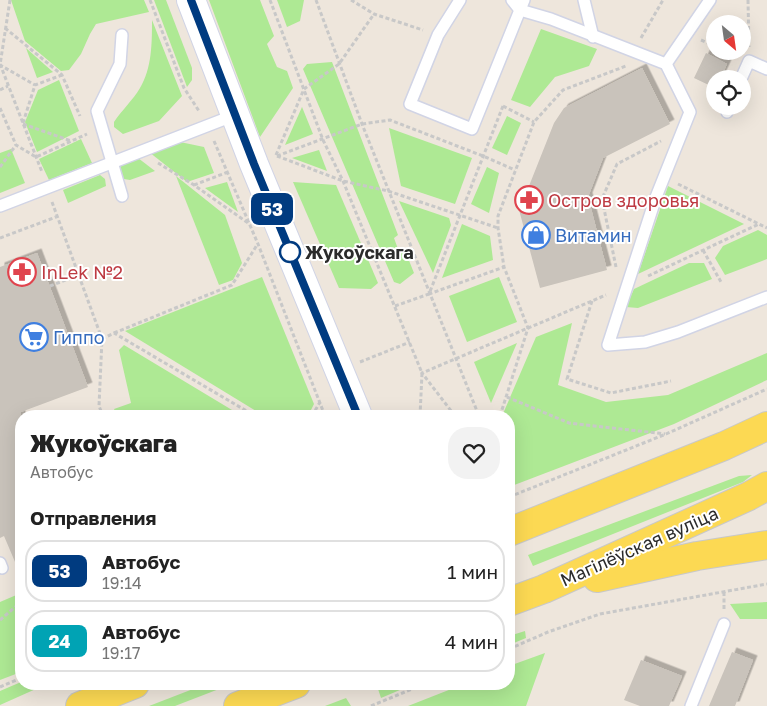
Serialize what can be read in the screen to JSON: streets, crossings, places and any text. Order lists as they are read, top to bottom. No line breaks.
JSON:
{"streets":{"main road":["Магілёўская вуліца"]},"places":{"pharmacy":["Остров здоровья","InLek №2"],"shop":["Витамин"],"other":["Жукоўскага"],"supermarket":["Гиппо"]},"lines":["bus line 53"],"north":"bottom right","page":{"on_map":"53","heading":[["Жукоўскага","Автобус"],"Отправления"],"list":[{"mark":"53","name":"Автобус","note":"19:14","value":"1 мин"},{"mark":"24","name":"Автобус","note":"19:17","value":"4 мин"}]}}
